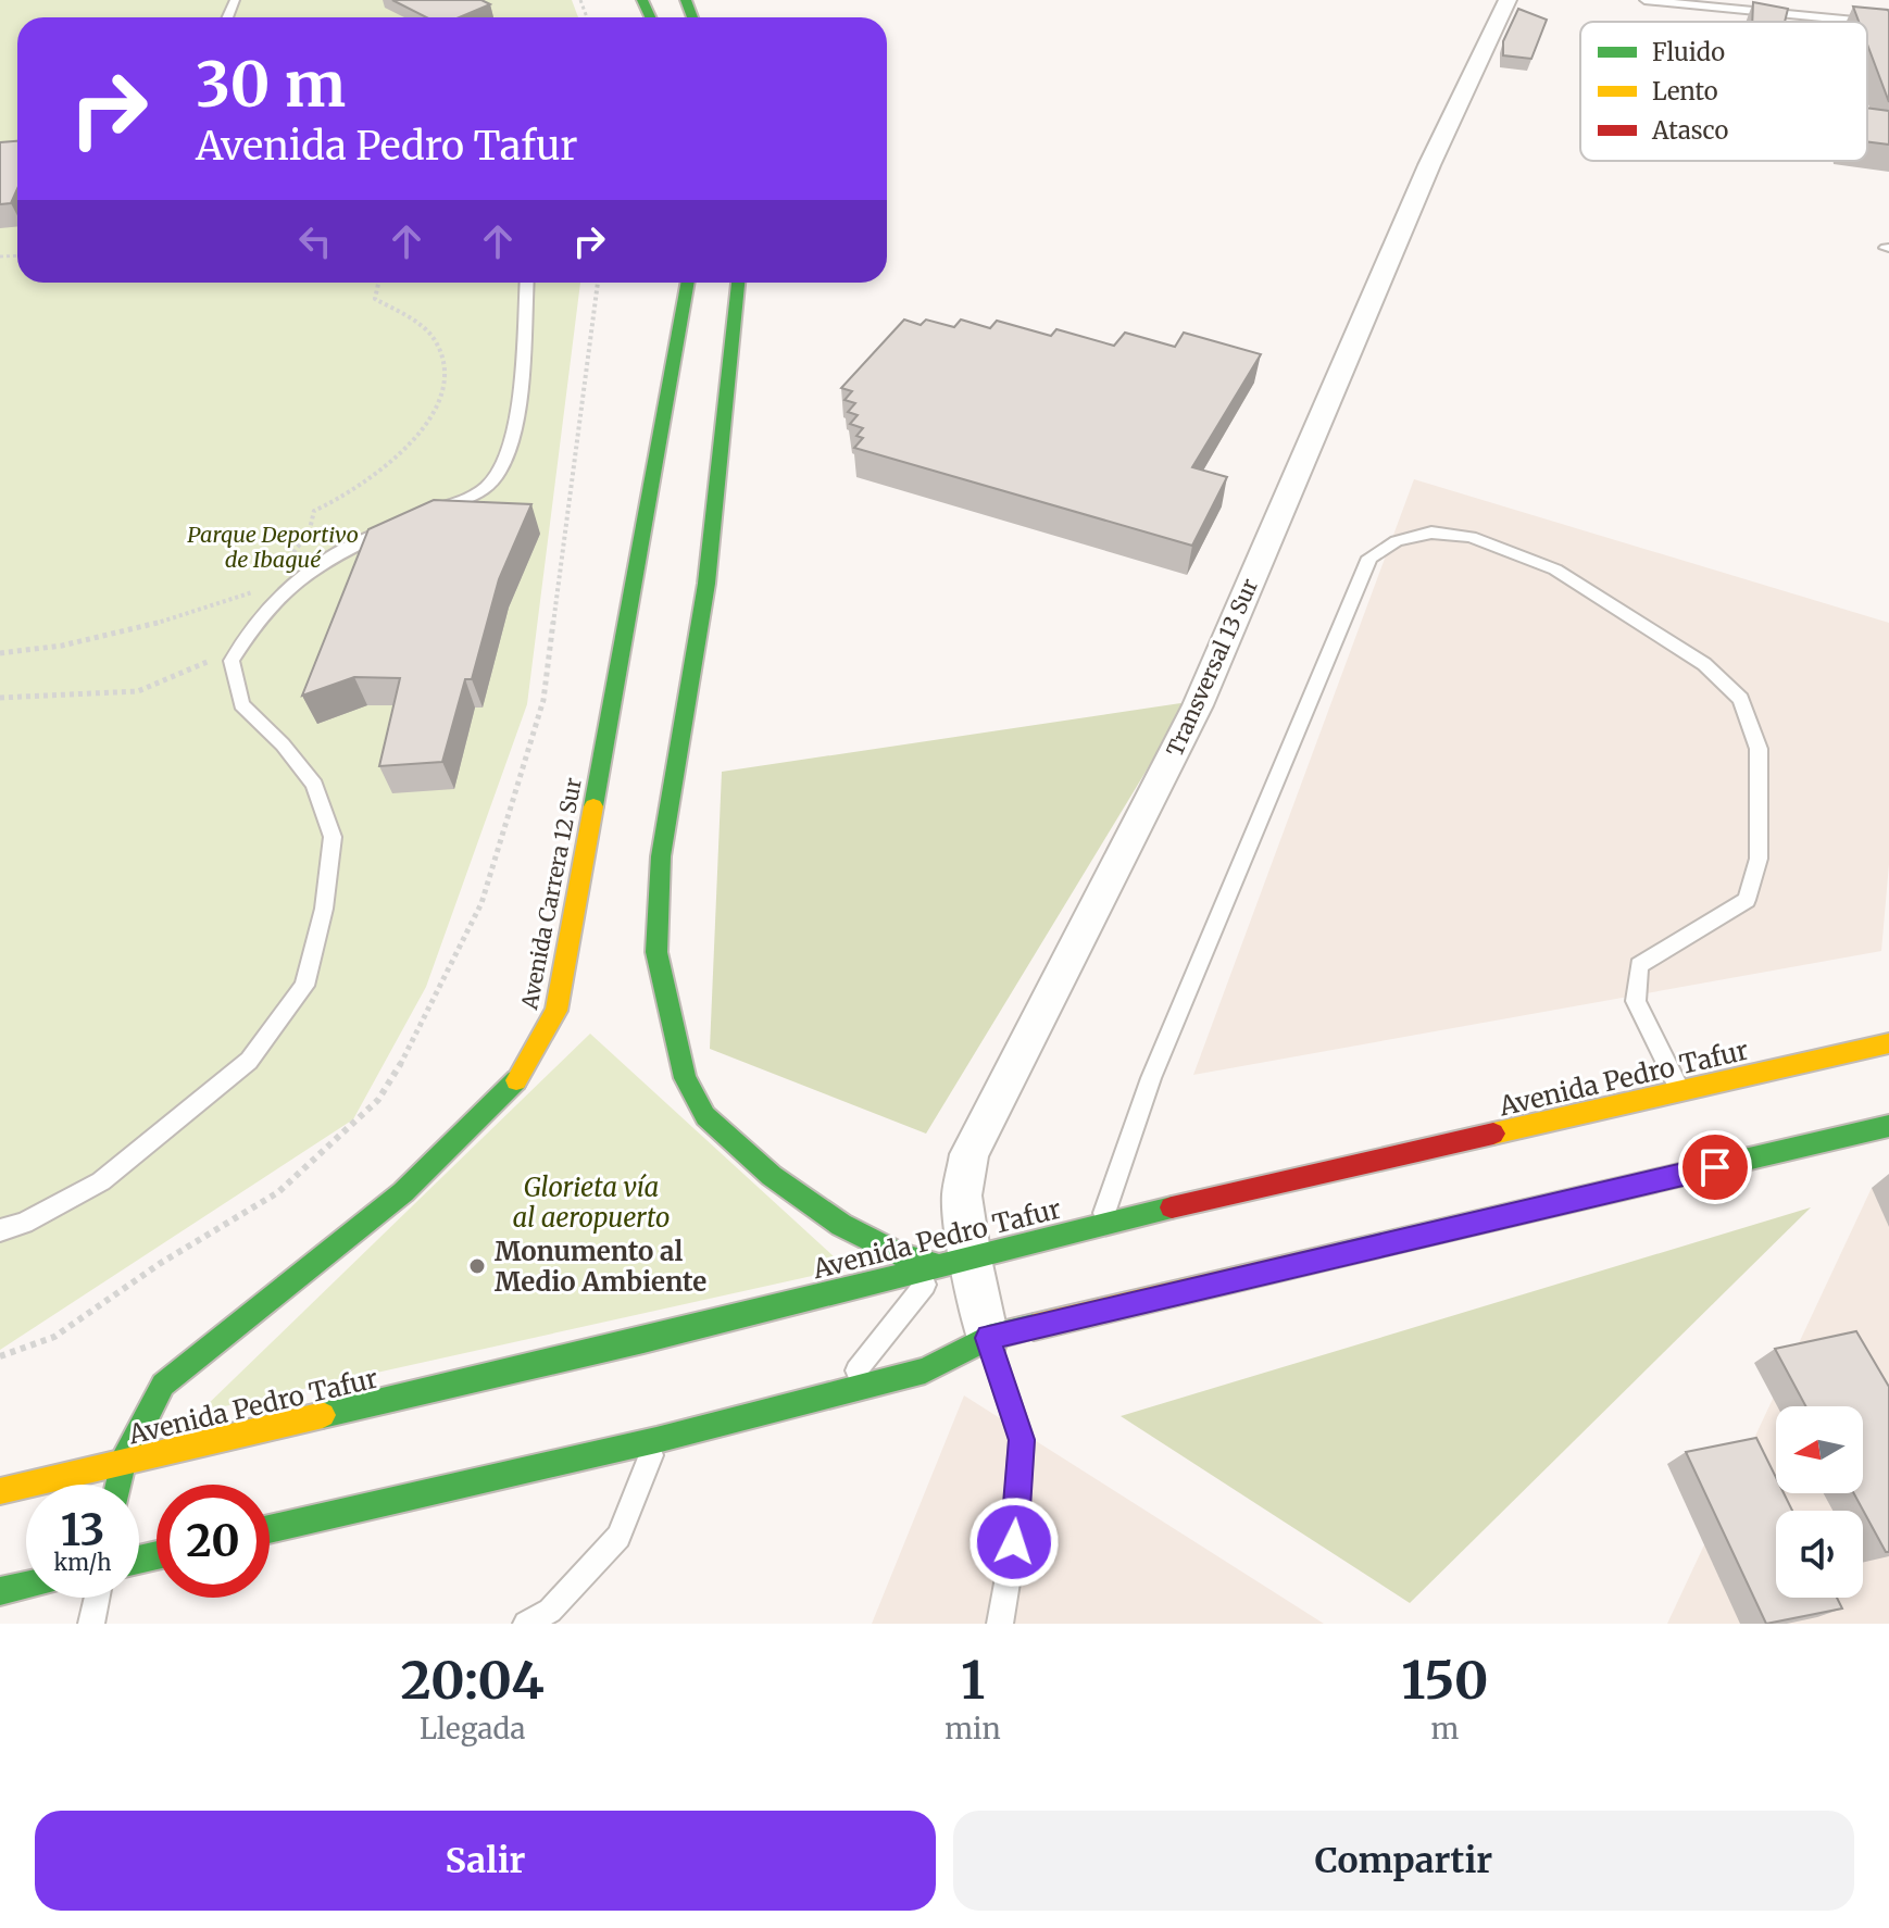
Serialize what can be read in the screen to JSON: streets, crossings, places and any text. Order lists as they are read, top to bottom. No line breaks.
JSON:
{"streets":{"street":["Transversal 13 Sur","Avenida Carrera 12 Sur","Avenida Pedro Tafur"]},"crossings":[["Transversal 13 Sur","Avenida Pedro Tafur"],["Avenida Carrera 12 Sur","Avenida Pedro Tafur"]],"parks":["Parque Deportivo de Ibagué","Glorieta vía al aeropuerto"],"places":["Monumento al Medio Ambiente"],"legend":["Fluido","Lento","Atasco"],"north":"left","page":{"turn":["30 m","Avenida Pedro Tafur"],"speed":"13 km/h","limit":"20","eta":["20:04","Llegada","1","min","150","m"],"buttons":["Salir","Compartir"]}}
